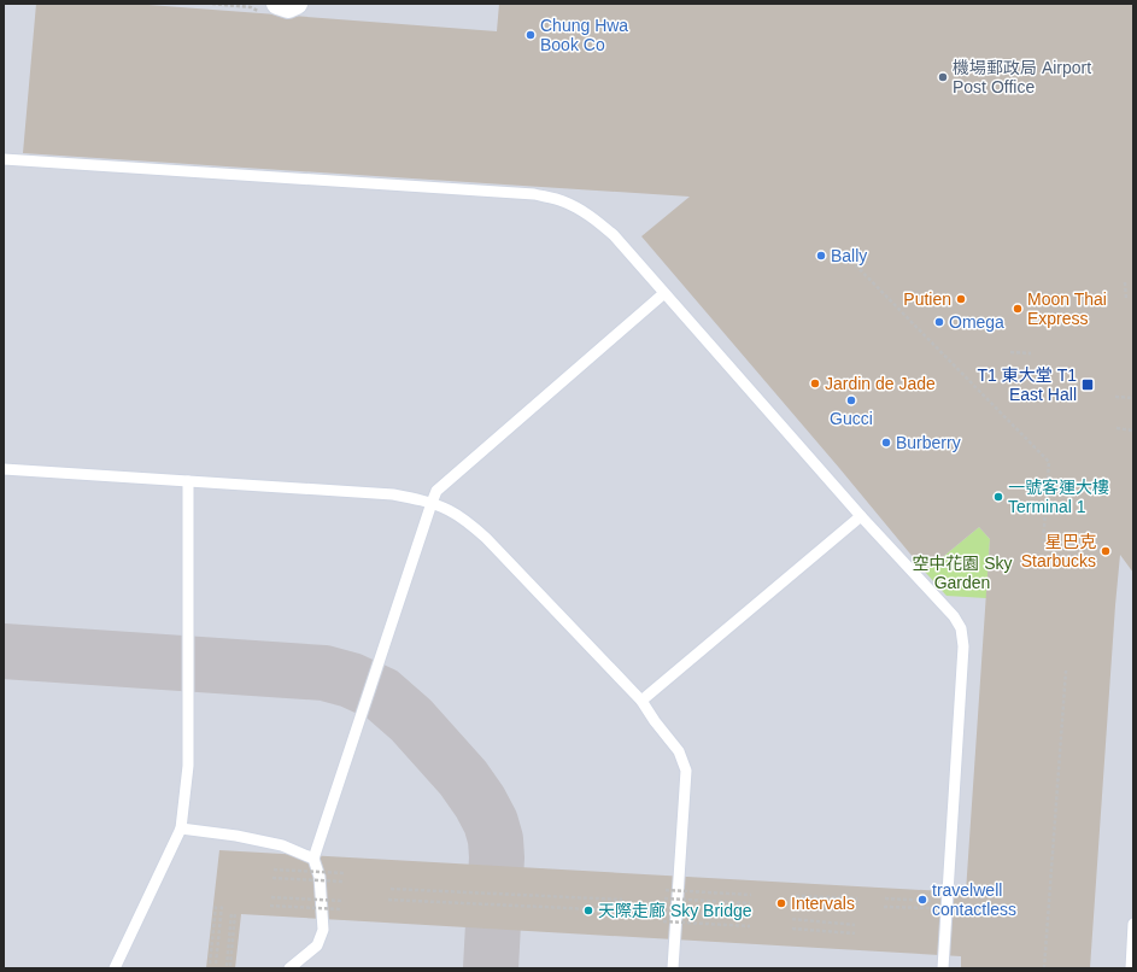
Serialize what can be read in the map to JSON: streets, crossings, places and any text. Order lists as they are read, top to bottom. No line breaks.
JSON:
{"parks":["空中花園 Sky Garden"],"places":{"other":["Chung Hwa Book Co","機場郵政局 Airport Post Office","Bally","Putien","Moon Thai Express","Omega","Jardin de Jade","Gucci","Burberry","一號客運大樓 Terminal 1","星巴克 Starbucks","travelwell contactless","Intervals","天際走廊 Sky Bridge"],"transit":["T1 東大堂 T1 East Hall"]}}
